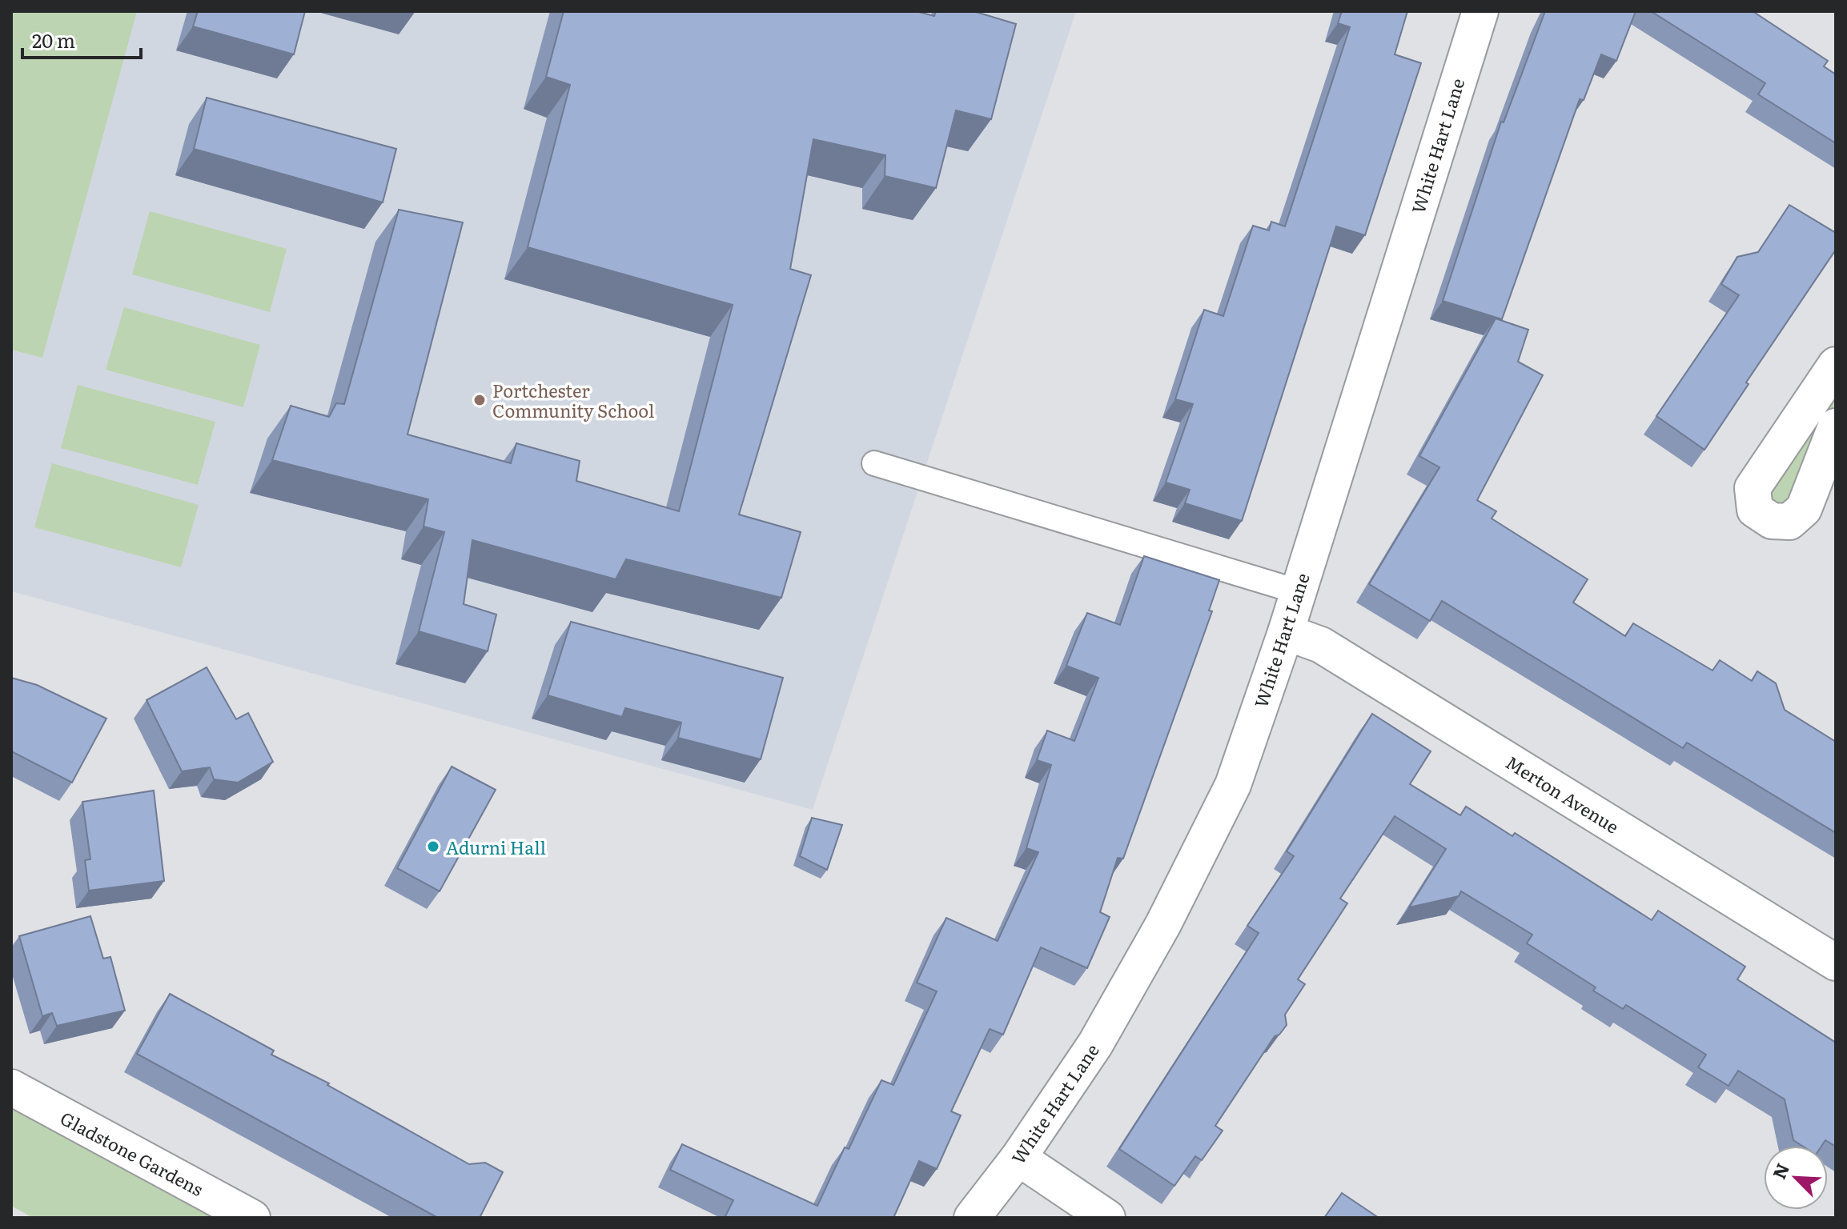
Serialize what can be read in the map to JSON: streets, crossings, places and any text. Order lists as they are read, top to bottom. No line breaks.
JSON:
{"streets":{"street":["White Hart Lane","Merton Avenue","Gladstone Gardens"]},"crossings":[["White Hart Lane","Merton Avenue"]],"places":["Portchester Community School","Adurni Hall"],"scale_bar":"20 m","north":"top left"}
